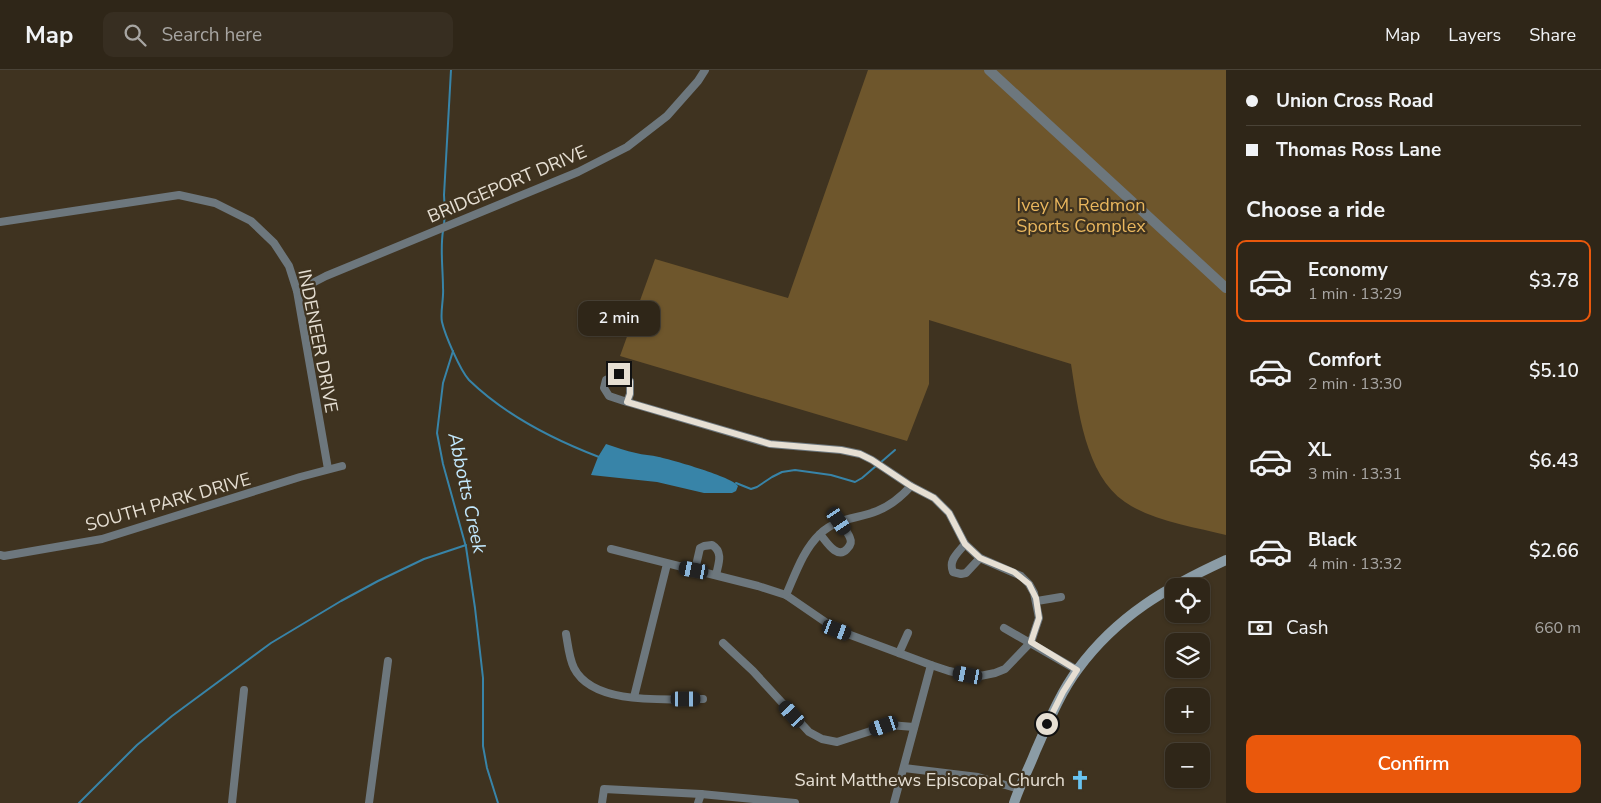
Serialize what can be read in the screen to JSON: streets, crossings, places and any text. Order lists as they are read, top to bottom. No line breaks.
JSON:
{"streets":{"street":["BRIDGEPORT DRIVE","INDENEER DRIVE","SOUTH PARK DRIVE"]},"crossings":[["BRIDGEPORT DRIVE","INDENEER DRIVE"],["INDENEER DRIVE","SOUTH PARK DRIVE"]],"water":["Abbotts Creek"],"parks":["Ivey M. Redmon Sports Complex"],"places":{"church":["Saint Matthews Episcopal Church"]},"page":{"header":"Map","search":"Search here","nav":["Map","Layers","Share"],"banner":["Union Cross Road","Thomas Ross Lane"],"heading":"Choose a ride","list":[{"name":"Economy","note":"1 min · 13:29","value":"$3.78"},{"name":"Comfort","note":"2 min · 13:30","value":"$5.10"},{"name":"XL","note":"3 min · 13:31","value":"$6.43"},{"name":"Black","note":"4 min · 13:32","value":"$2.66"}],"bubble":"2 min","map_buttons":["+","−"],"pay":["Cash","660 m"],"buttons":"Confirm"}}
